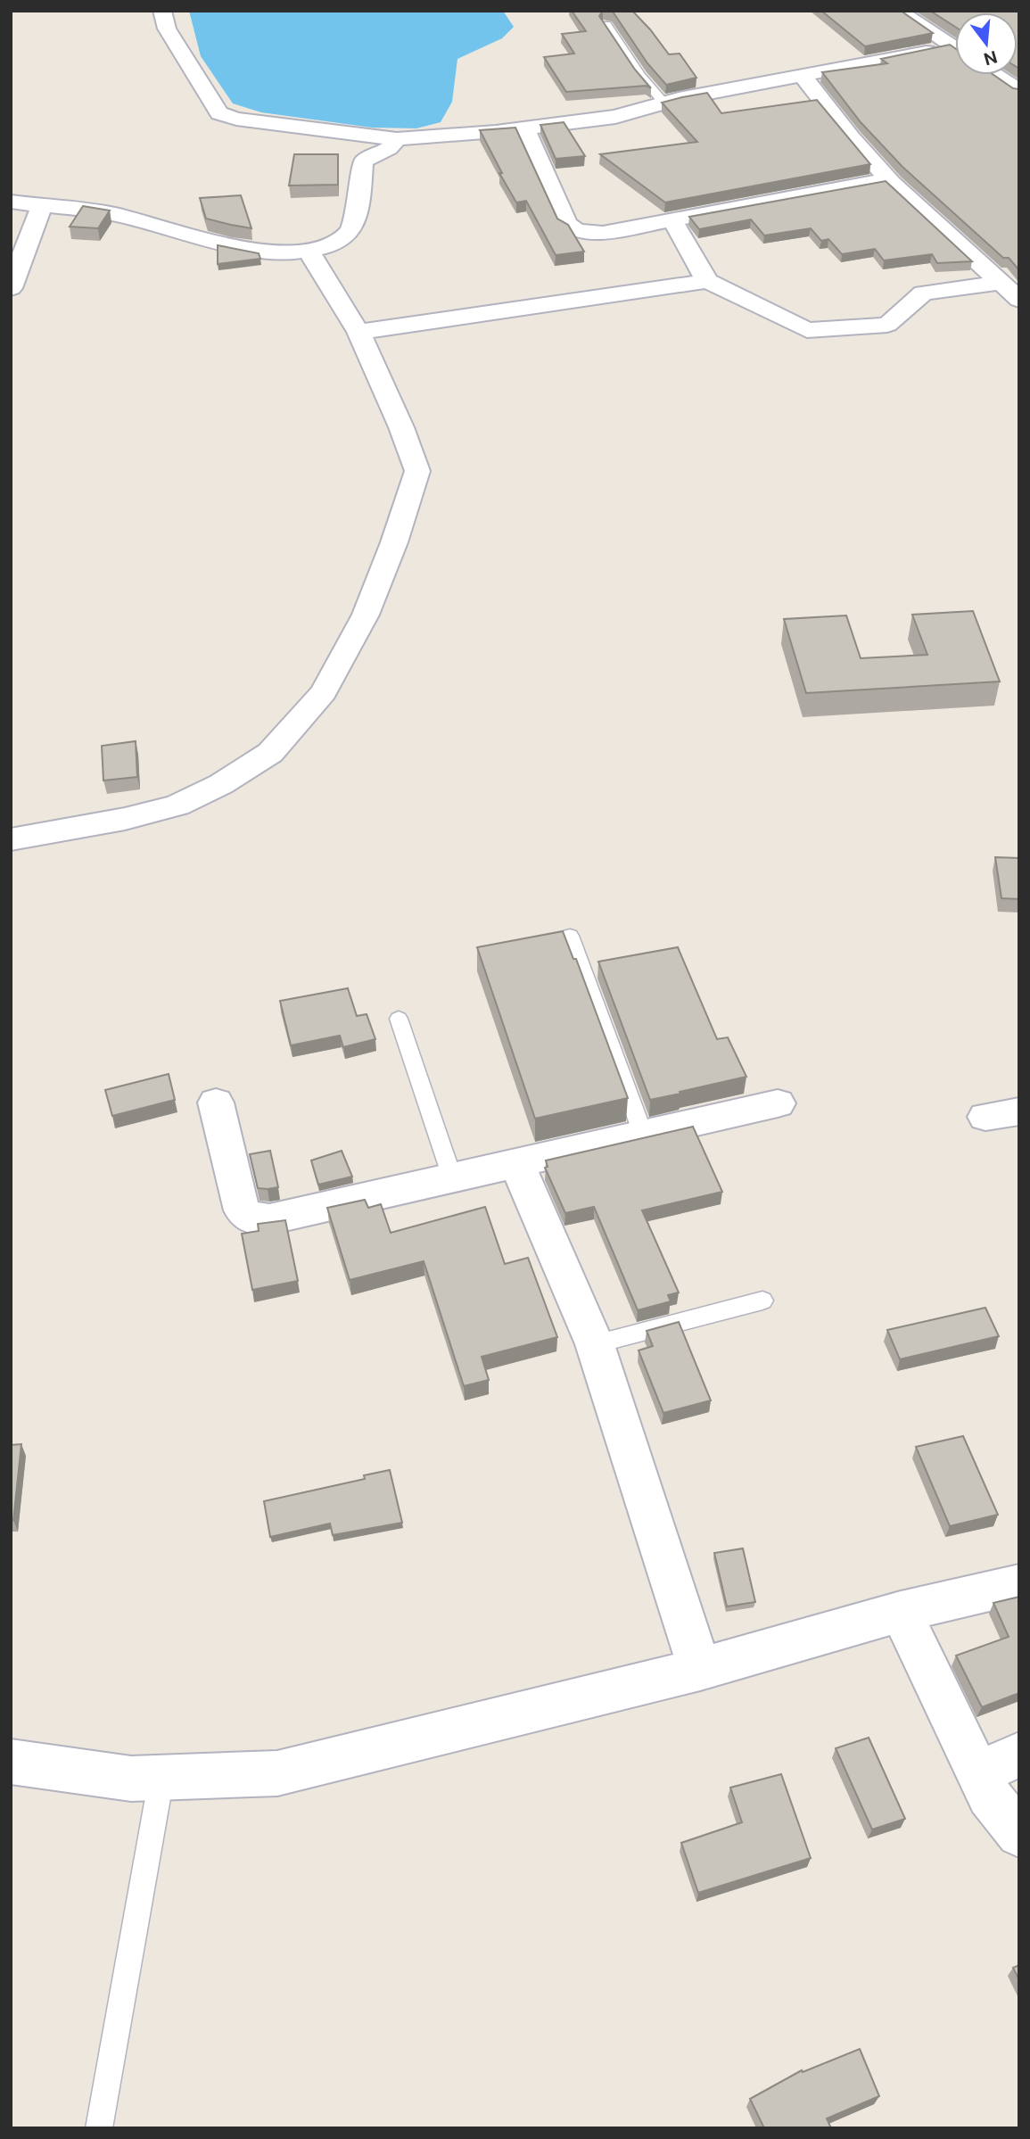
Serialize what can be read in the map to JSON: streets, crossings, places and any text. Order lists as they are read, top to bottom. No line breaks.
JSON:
{"north":"bottom"}
